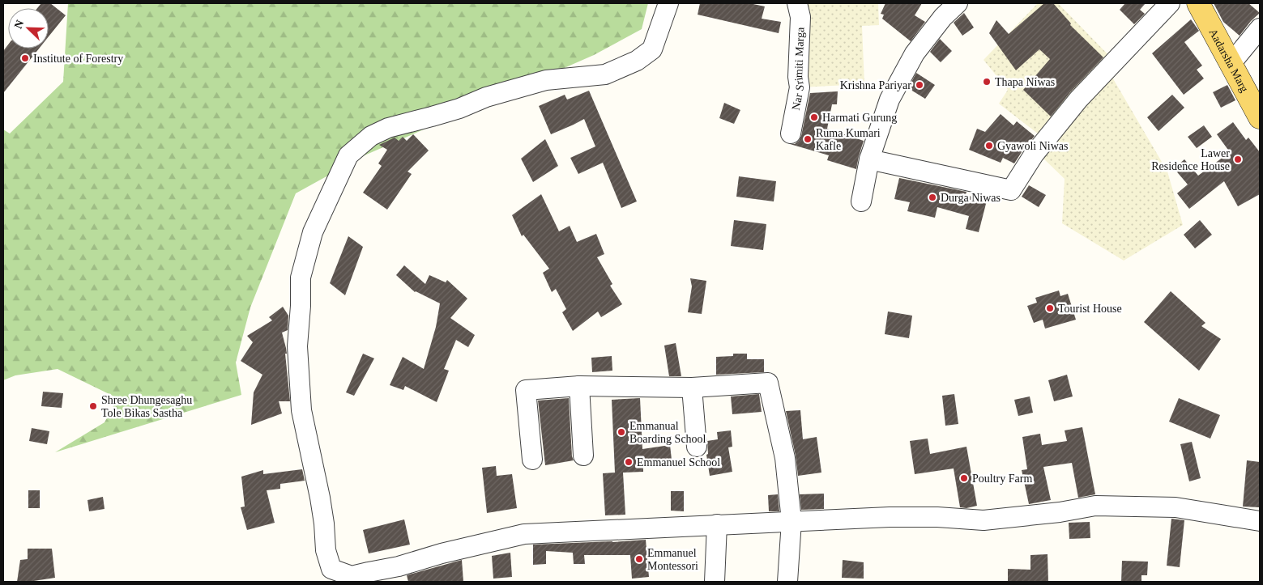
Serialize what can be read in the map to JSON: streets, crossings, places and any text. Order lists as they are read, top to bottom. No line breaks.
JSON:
{"streets":{"main road":["Aadarsha Marg"],"street":["Nar Srimiti Marga"]},"places":["Institute of Forestry","Thapa Niwas","Krishna Pariyar","Harmati Gurung","Ruma Kumari Kafle","Gyawoli Niwas","Lawer Residence House","Durga Niwas","Tourist House","Shree Dhungesaghu Tole Bikas Sastha","Emmanual Boarding School","Emmanuel School","Poultry Farm","Emmanuel Montessori"],"north":"top left"}
